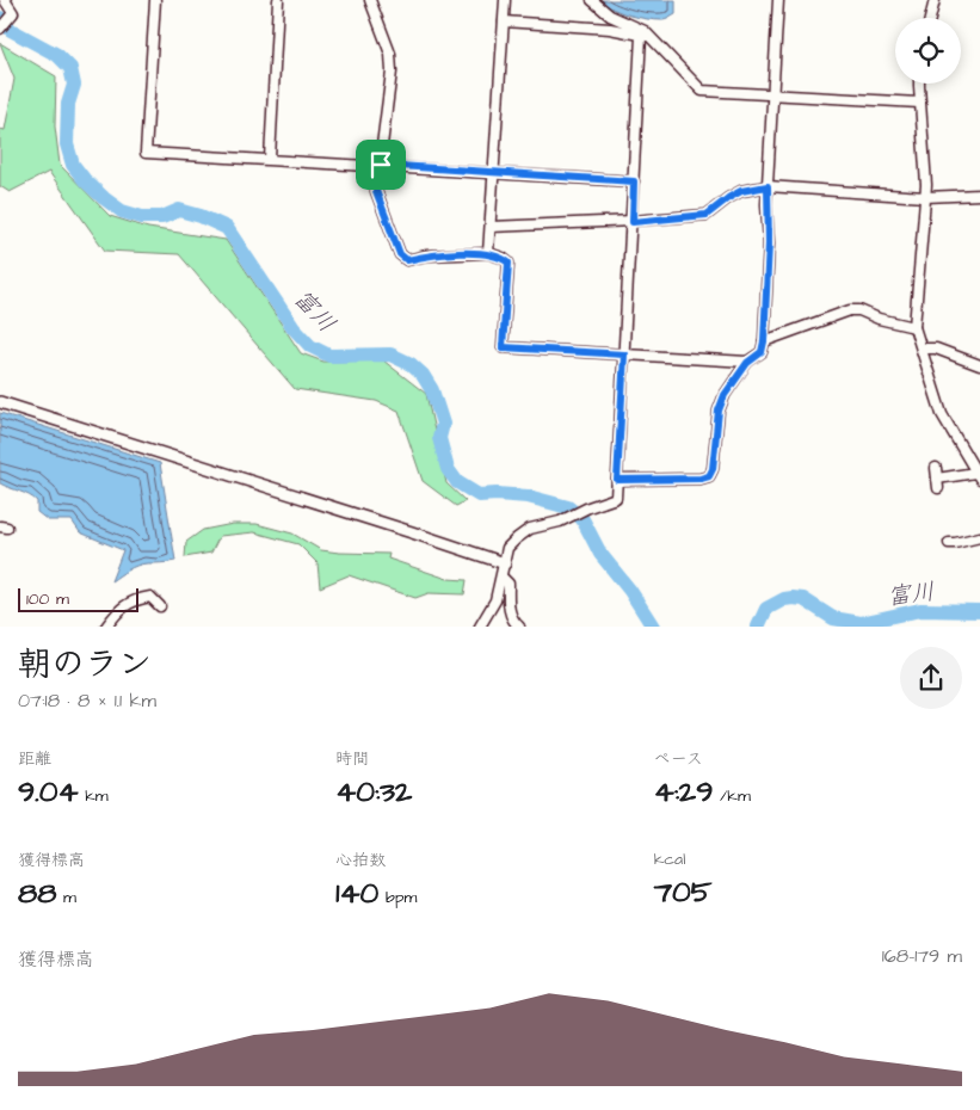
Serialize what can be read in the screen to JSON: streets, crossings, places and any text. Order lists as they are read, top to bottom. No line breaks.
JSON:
{"water":["富川"],"scale_bar":"100 m","page":{"scale":"100 m","heading":["朝のラン","07:18 · 8 × 1.1 km"],"stats":[["距離","9.04 km"],["時間","40:32"],["ペース","4:29 /km"],["獲得標高","88 m"],["心拍数","140 bpm"],["kcal","705"]],"chart":["獲得標高","168–179 m"]}}
